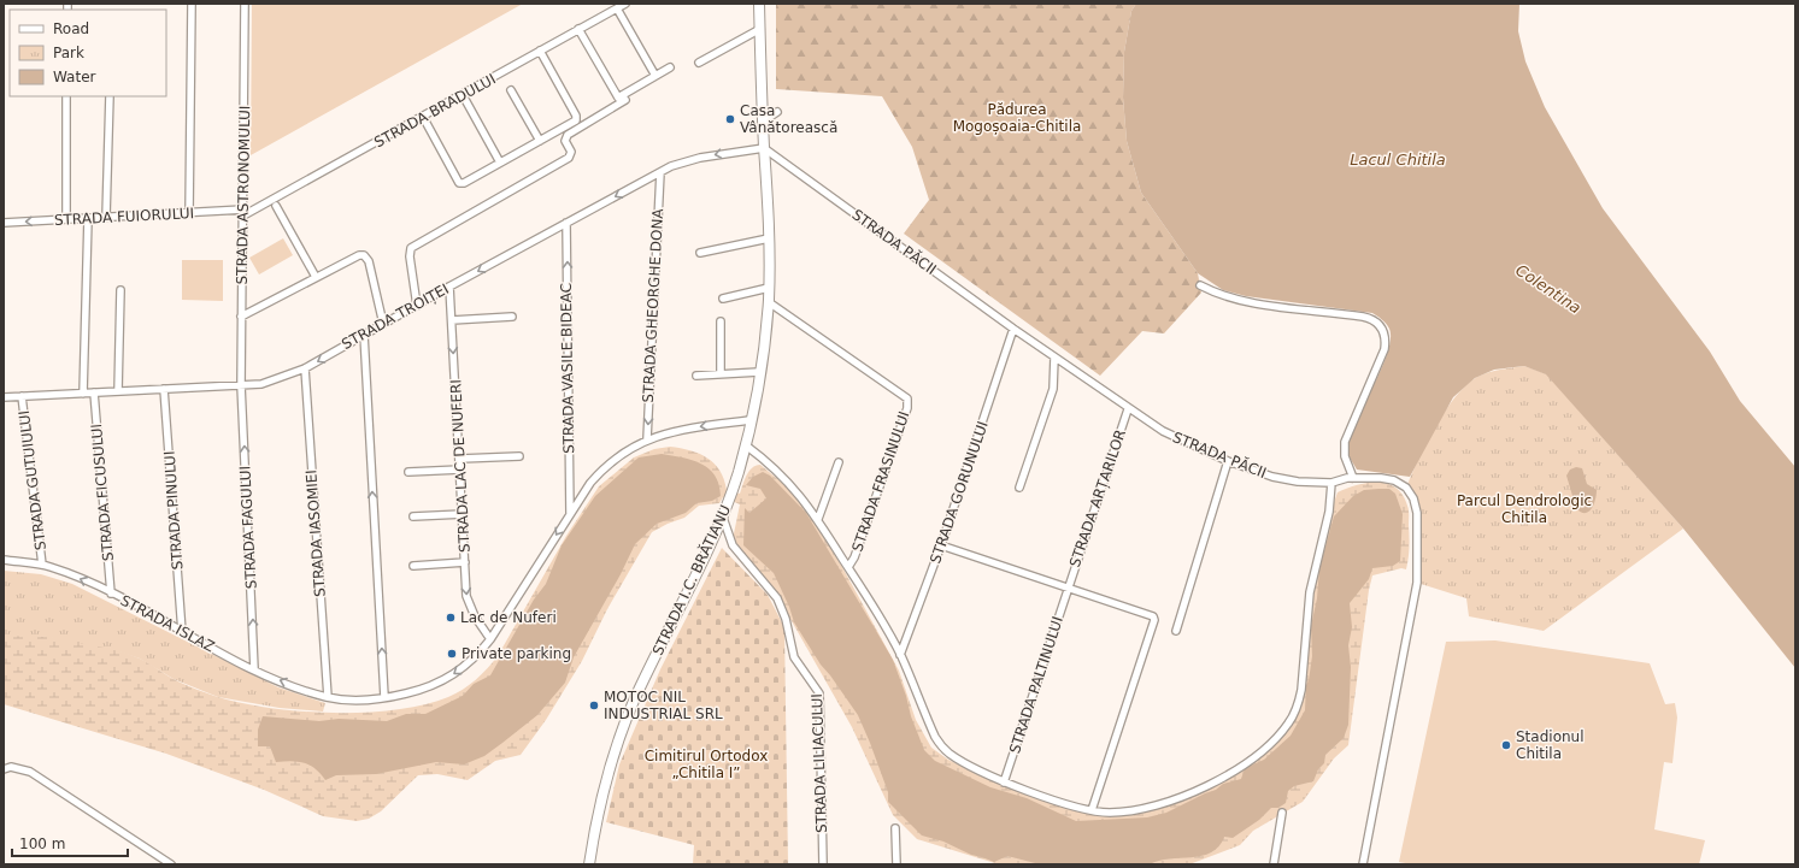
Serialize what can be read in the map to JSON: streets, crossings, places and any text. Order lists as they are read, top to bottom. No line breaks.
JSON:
{"streets":{"main road":["STRADA I.C. BRĂTIANU"],"street":["STRADA BRADULUI","STRADA ASTRONOMULUI","STRADA FUIORULUI","STRADA PĂCII","STRADA GHEORGHE DONA","STRADA TROIȚEI","STRADA VASILE BIDEAC","STRADA LAC DE NUFERI","STRADA GUTUIULUI","STRADA FRASINULUI","STRADA FICUSULUI","STRADA GORUNULUI","STRADA ARȚARILOR","STRADA PINULUI","STRADA FAGULUI","STRADA IASOMIEI","STRADA ISLAZ","STRADA PALTINULUI","STRADA LILIACULUI"]},"crossings":[["STRADA BRADULUI","STRADA ASTRONOMULUI"],["STRADA BRADULUI","STRADA FUIORULUI"],["STRADA ASTRONOMULUI","STRADA FUIORULUI"],["STRADA ASTRONOMULUI","STRADA TROIȚEI"],["STRADA ASTRONOMULUI","STRADA FAGULUI"],["STRADA PĂCII","STRADA TROIȚEI"],["STRADA PĂCII","STRADA GORUNULUI"],["STRADA PĂCII","STRADA ARȚARILOR"],["STRADA PĂCII","STRADA I.C. BRĂTIANU"],["STRADA GHEORGHE DONA","STRADA TROIȚEI"],["STRADA TROIȚEI","STRADA VASILE BIDEAC"],["STRADA TROIȚEI","STRADA LAC DE NUFERI"],["STRADA TROIȚEI","STRADA GUTUIULUI"],["STRADA TROIȚEI","STRADA FICUSULUI"],["STRADA TROIȚEI","STRADA PINULUI"],["STRADA TROIȚEI","STRADA FAGULUI"],["STRADA TROIȚEI","STRADA IASOMIEI"],["STRADA TROIȚEI","STRADA I.C. BRĂTIANU"],["STRADA GUTUIULUI","STRADA ISLAZ"],["STRADA FRASINULUI","STRADA I.C. BRĂTIANU"],["STRADA FICUSULUI","STRADA ISLAZ"],["STRADA ARȚARILOR","STRADA PALTINULUI"],["STRADA PINULUI","STRADA ISLAZ"],["STRADA FAGULUI","STRADA ISLAZ"],["STRADA IASOMIEI","STRADA ISLAZ"],["STRADA I.C. BRĂTIANU","STRADA LILIACULUI"]],"one_way":["STRADA GHEORGHE DONA","STRADA TROIȚEI","STRADA VASILE BIDEAC","STRADA LAC DE NUFERI","STRADA FAGULUI","STRADA ISLAZ"],"water":["Lacul Chitila","Colentina"],"parks":["Pădurea Mogoșoaia-Chitila","Parcul Dendrologic Chitila","Cimitirul Ortodox „Chitila I”"],"places":["Casa Vânătorească","Lac de Nuferi","Private parking","MOTOC NIL INDUSTRIAL SRL","Stadionul Chitila"],"legend":["Road","Park","Water"],"scale_bar":"100 m"}
